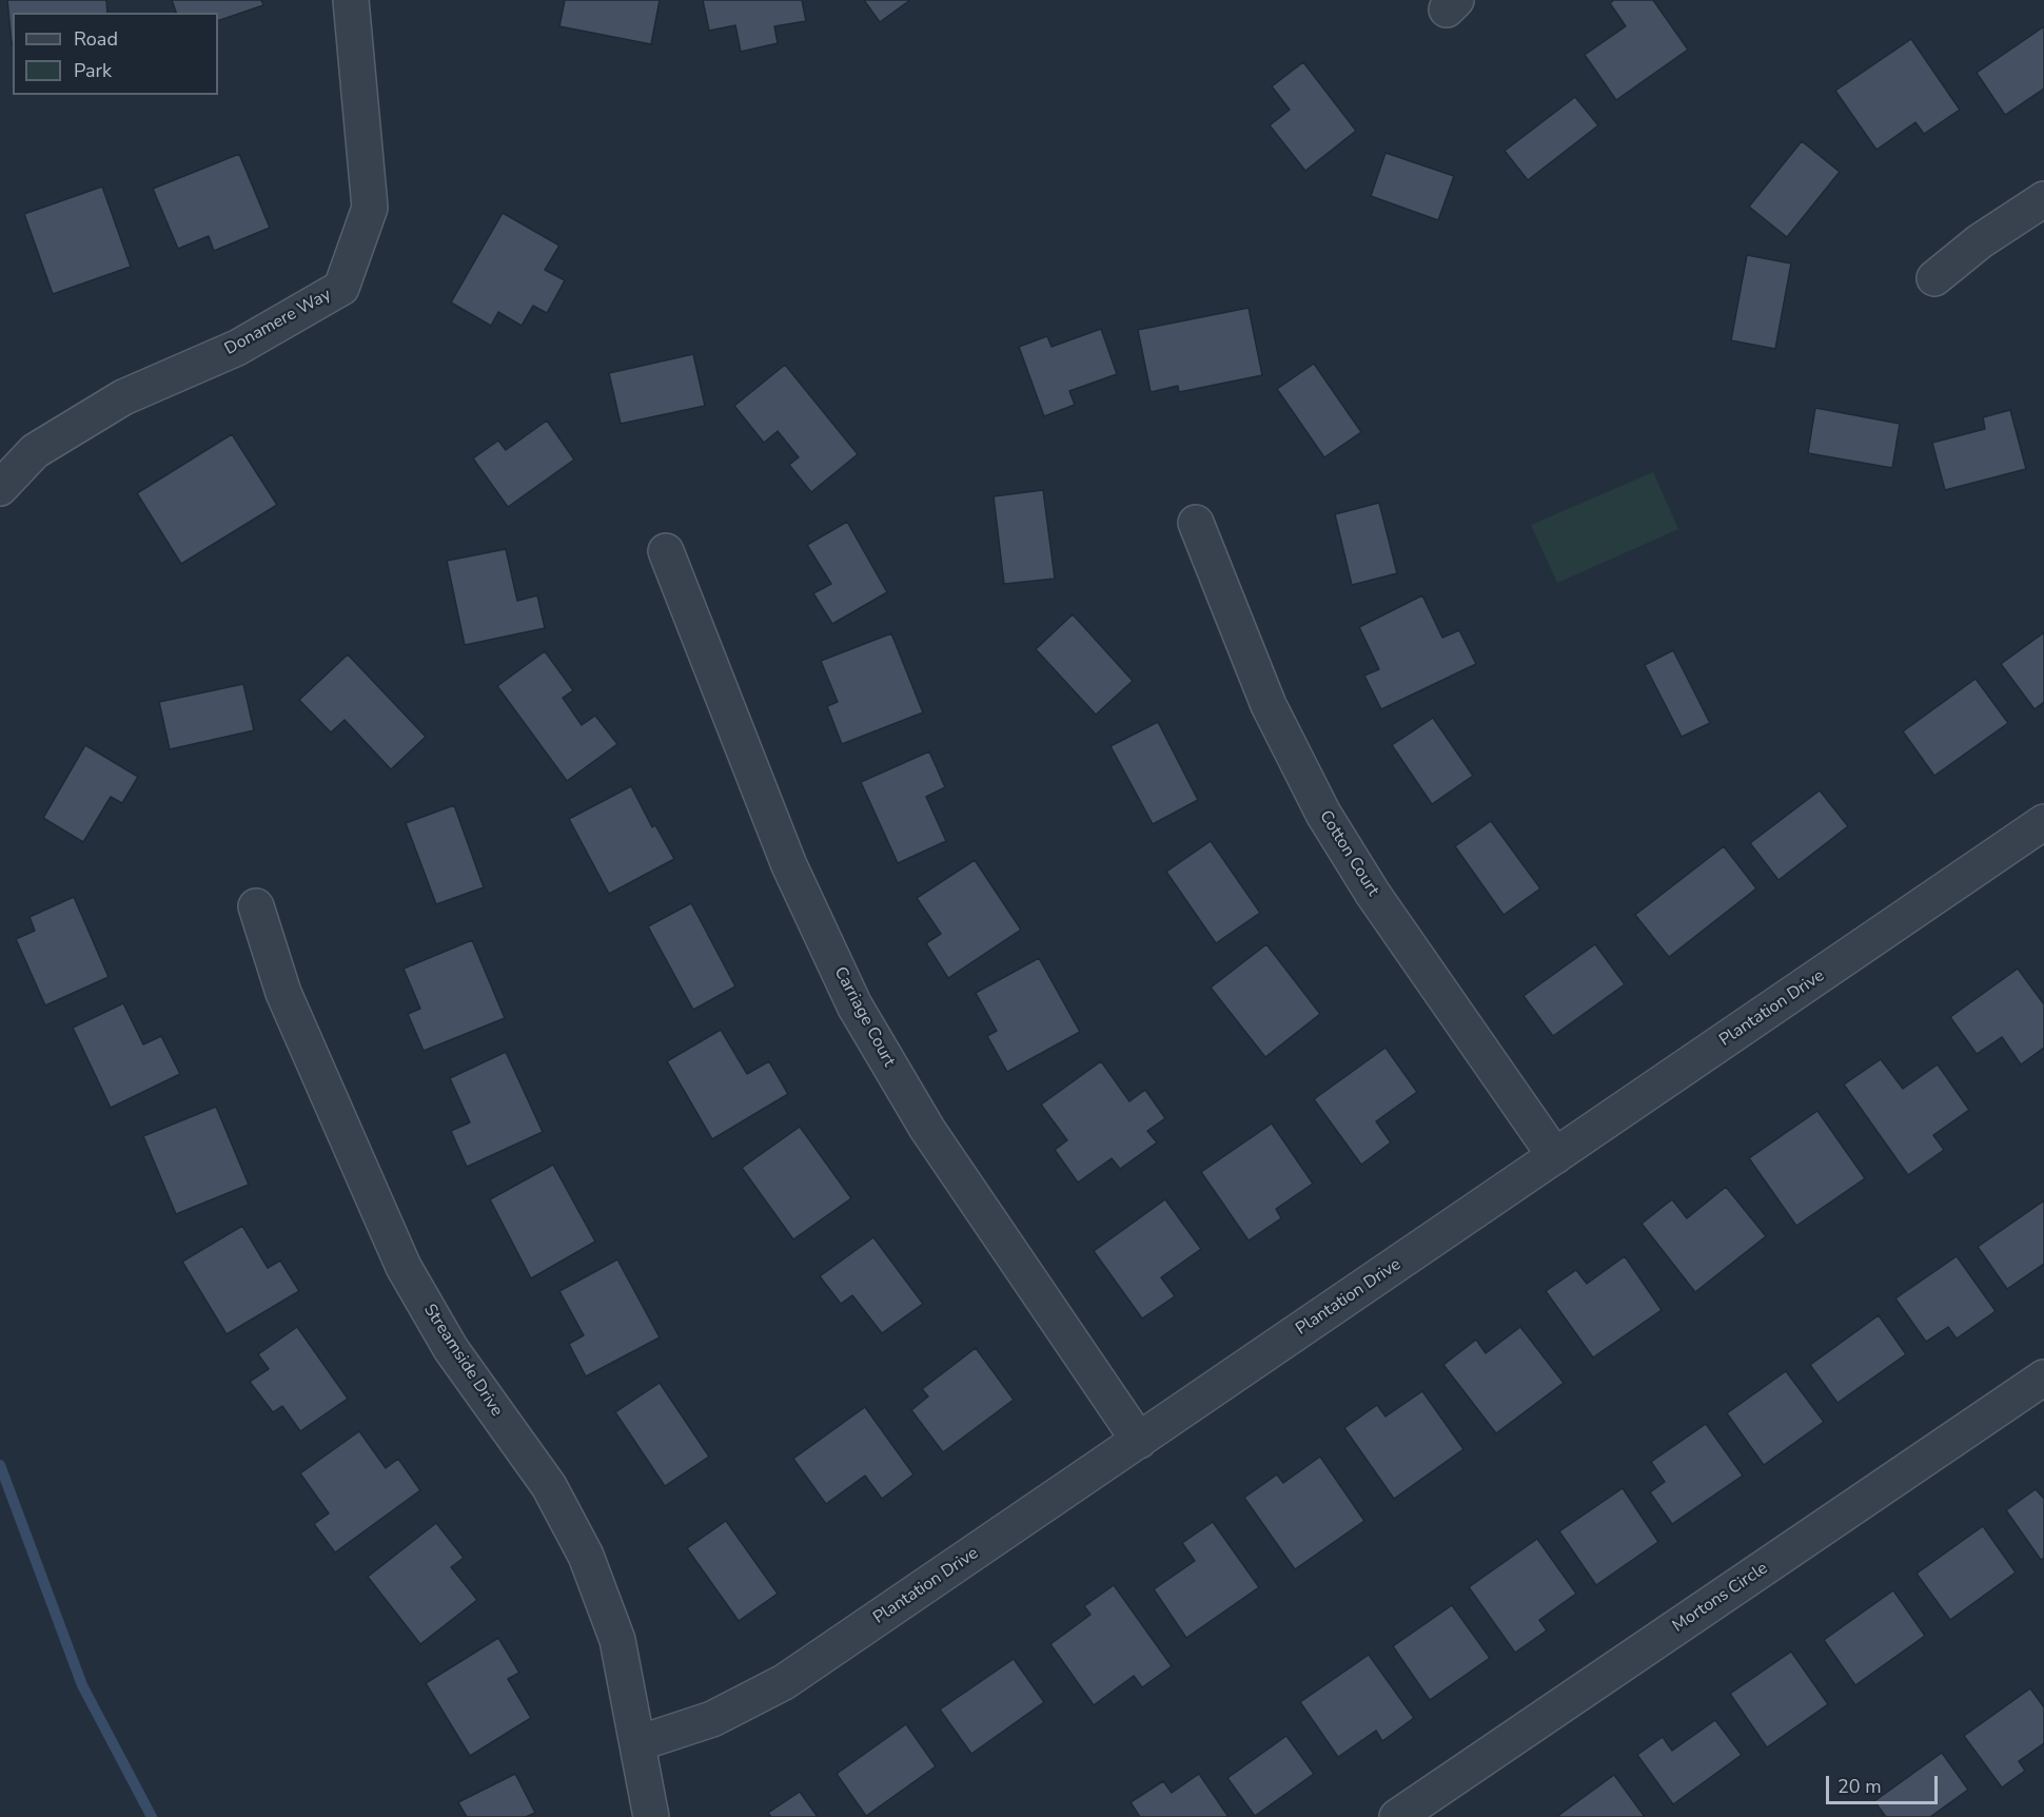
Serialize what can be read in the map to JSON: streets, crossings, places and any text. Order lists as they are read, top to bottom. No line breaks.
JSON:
{"streets":{"street":["Donamere Way","Cotton Court","Plantation Drive","Carriage Court","Streamside Drive","Mortons Circle"]},"crossings":[["Cotton Court","Plantation Drive"],["Plantation Drive","Carriage Court"],["Plantation Drive","Streamside Drive"]],"legend":["Road","Park"],"scale_bar":"20 m"}
